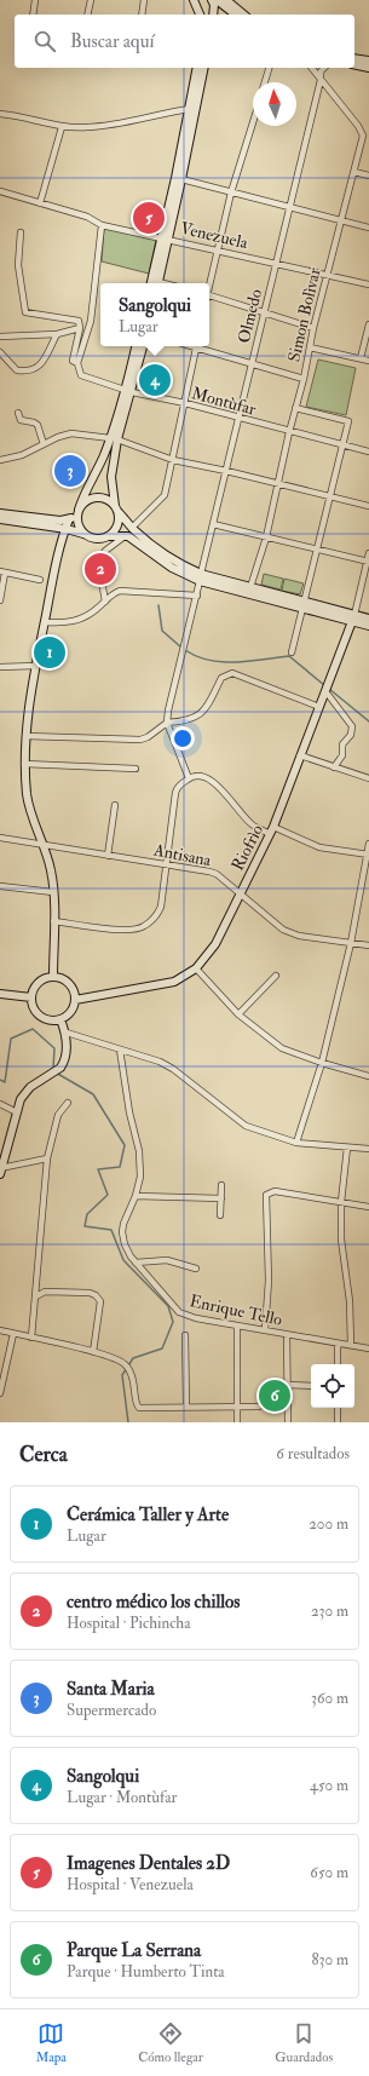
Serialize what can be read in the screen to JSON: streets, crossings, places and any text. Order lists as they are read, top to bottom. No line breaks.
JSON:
{"streets":{"main road":["Riofrìo"],"street":["Venezuela","Simon Bolìvar","Olmedo","Montùfar","Antisana","Enrique Tello"]},"crossings":[["Venezuela","Simon Bolìvar"],["Venezuela","Olmedo"],["Simon Bolìvar","Olmedo"],["Simon Bolìvar","Montùfar"],["Olmedo","Montùfar"],["Riofrìo","Antisana"]],"north":"top","page":{"search":"Buscar aquí","pins":["5","4","3","2","1","6"],"popup":["Sangolqui","Lugar"],"heading":["Cerca","6 resultados"],"list":[{"mark":"1","name":"Cerámica Taller y Arte","note":"Lugar","value":"200 m"},{"mark":"2","name":"centro médico los chillos","note":"Hospital · Pichincha","value":"230 m"},{"mark":"3","name":"Santa Maria","note":"Supermercado","value":"360 m"},{"mark":"4","name":"Sangolqui","note":"Lugar · Montùfar","value":"450 m"},{"mark":"5","name":"Imagenes Dentales 2D","note":"Hospital · Venezuela","value":"650 m"},{"mark":"6","name":"Parque La Serrana","note":"Parque · Humberto Tinta","value":"830 m"}],"nav":["Mapa","Cómo llegar","Guardados"]}}
